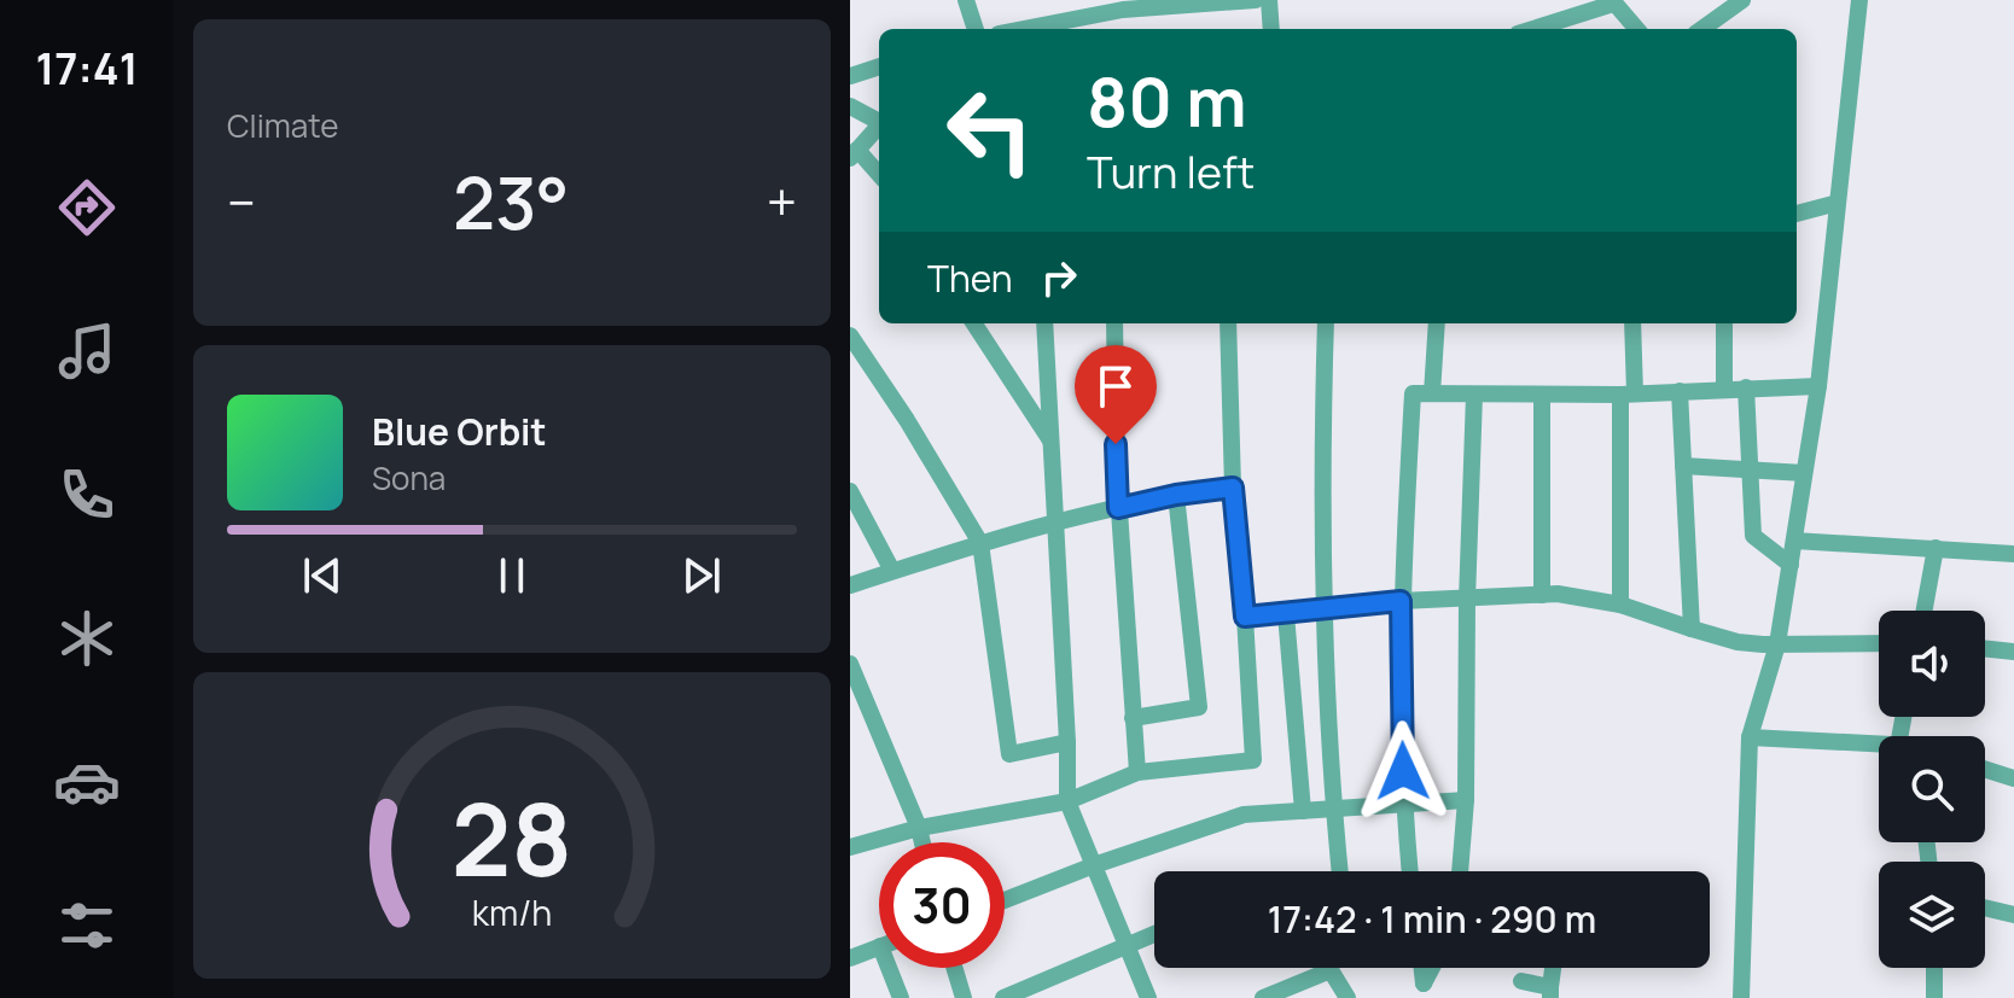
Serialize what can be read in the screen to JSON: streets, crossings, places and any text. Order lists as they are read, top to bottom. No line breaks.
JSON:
{"page":{"tabs":"17:41","tile":"Climate","turn":["80 m","Turn left"],"heat":["−","23°","+"],"then":"Then","song":["Blue Orbit","Sona"],"limit":"30","trip":"17:42 · 1 min · 290 m","gauge":["28","km/h"]}}
